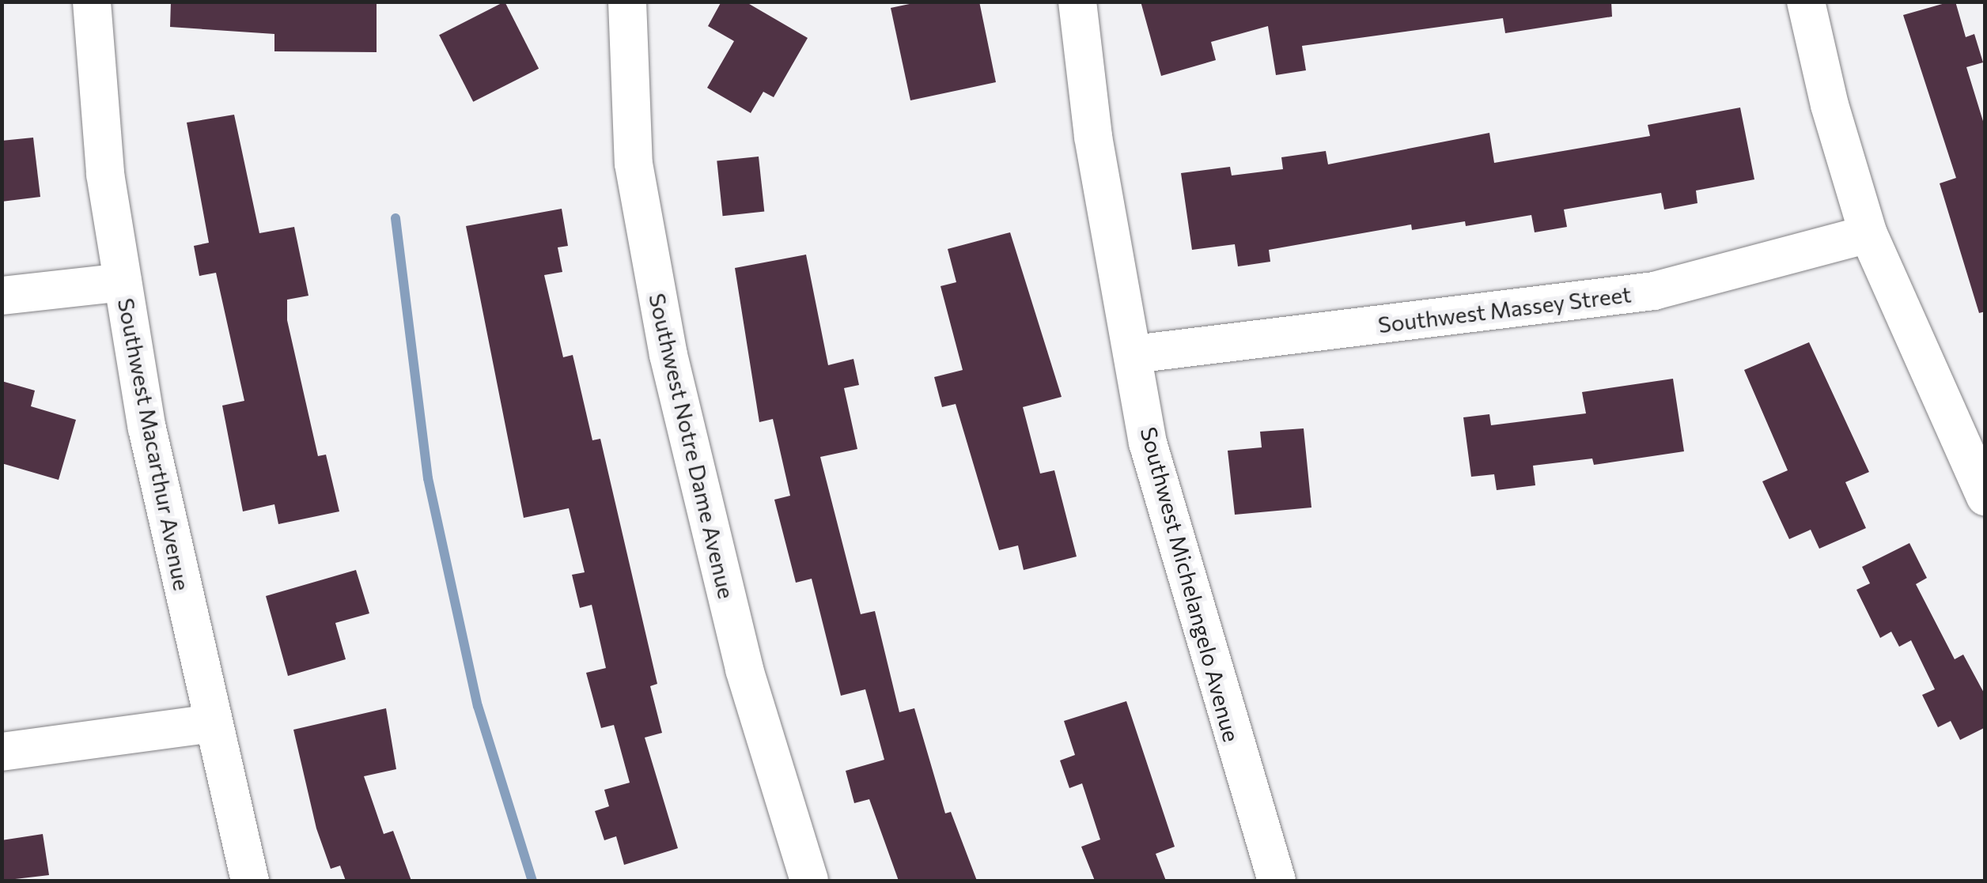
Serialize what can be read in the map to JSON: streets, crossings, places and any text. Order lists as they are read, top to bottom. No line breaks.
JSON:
{"streets":{"street":["Southwest Massey Street","Southwest Macarthur Avenue","Southwest Notre Dame Avenue","Southwest Michelangelo Avenue"]},"crossings":[["Southwest Massey Street","Southwest Michelangelo Avenue"]]}
